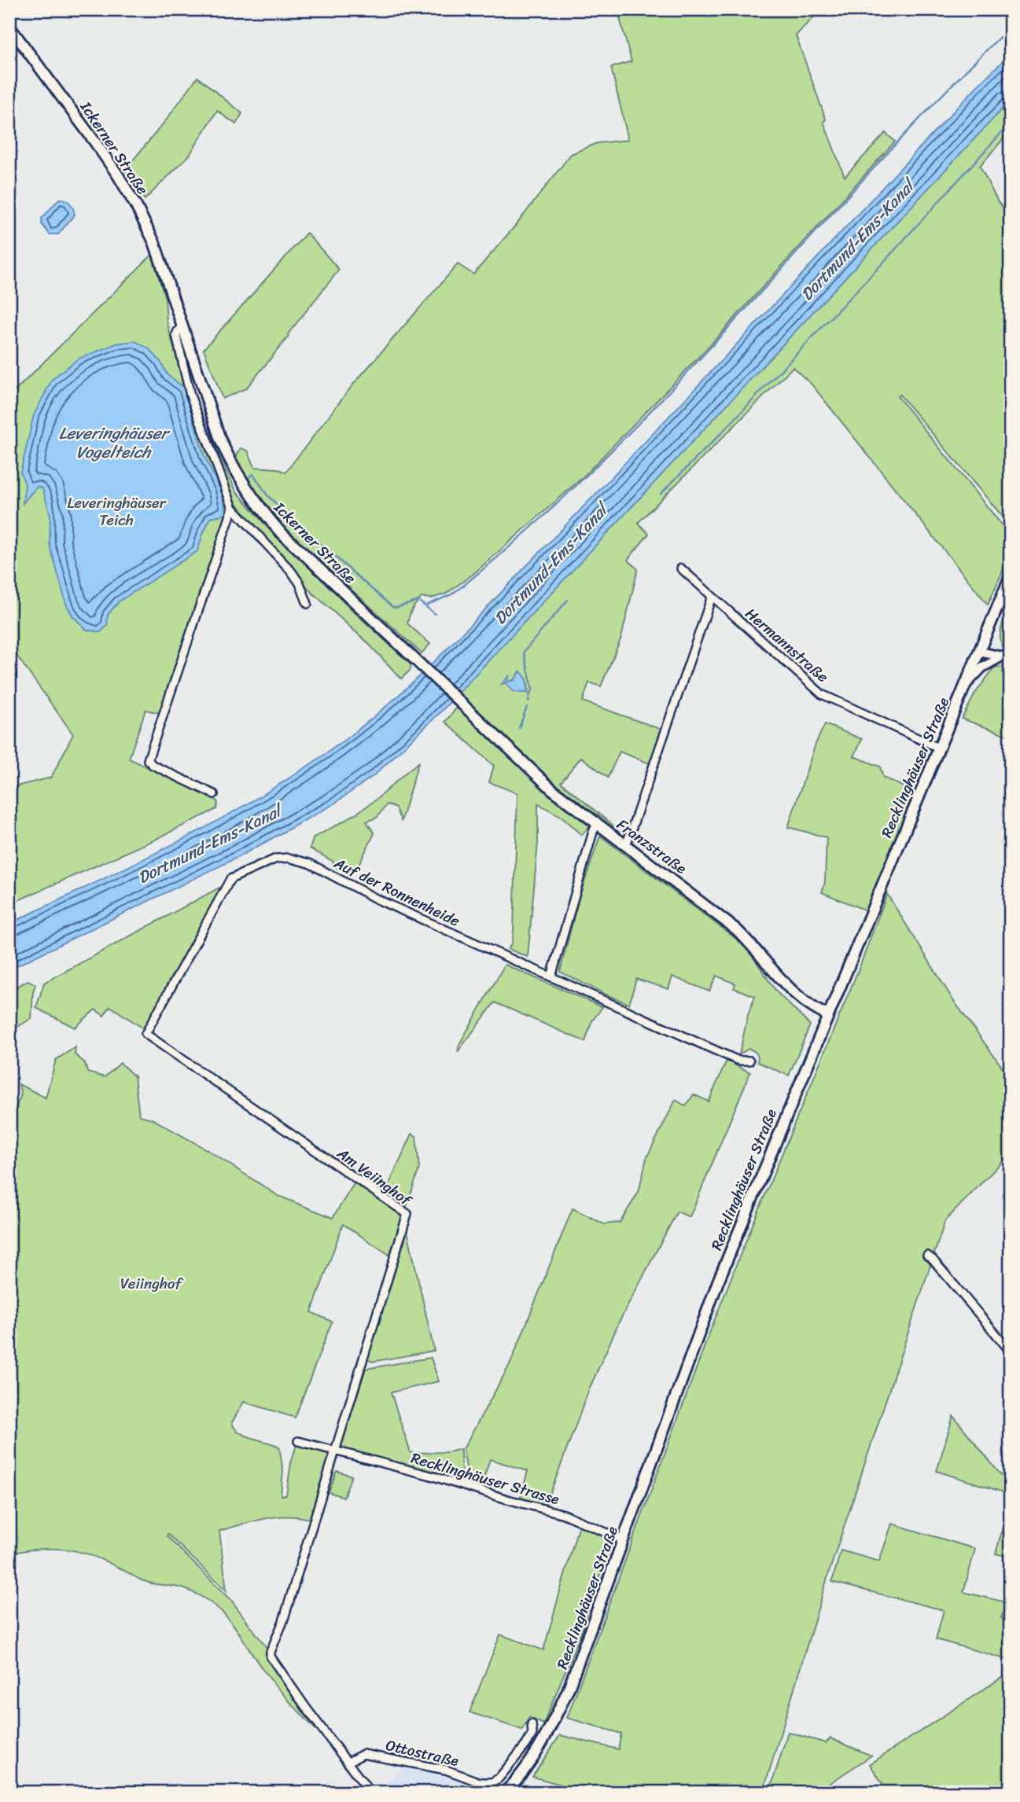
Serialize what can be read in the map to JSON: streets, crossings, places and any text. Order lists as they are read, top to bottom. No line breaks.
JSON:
{"streets":{"main road":["Ickerner Straße","Recklinghäuser Straße","Franzstraße"],"street":["Hermannstraße","Auf der Ronnenheide","Am Veiinghof","Recklinghäuser Strasse","Ottostraße"]},"crossings":[["Ickerner Straße","Franzstraße"],["Hermannstraße","Recklinghäuser Straße"],["Recklinghäuser Straße","Franzstraße"],["Recklinghäuser Straße","Recklinghäuser Strasse"],["Auf der Ronnenheide","Am Veiinghof"],["Am Veiinghof","Recklinghäuser Strasse"],["Am Veiinghof","Ottostraße"]],"water":["Dortmund-Ems-Kanal","Leveringhäuser Vogelteich"],"parks":["Leveringhäuser Teich","Veiinghof"]}
